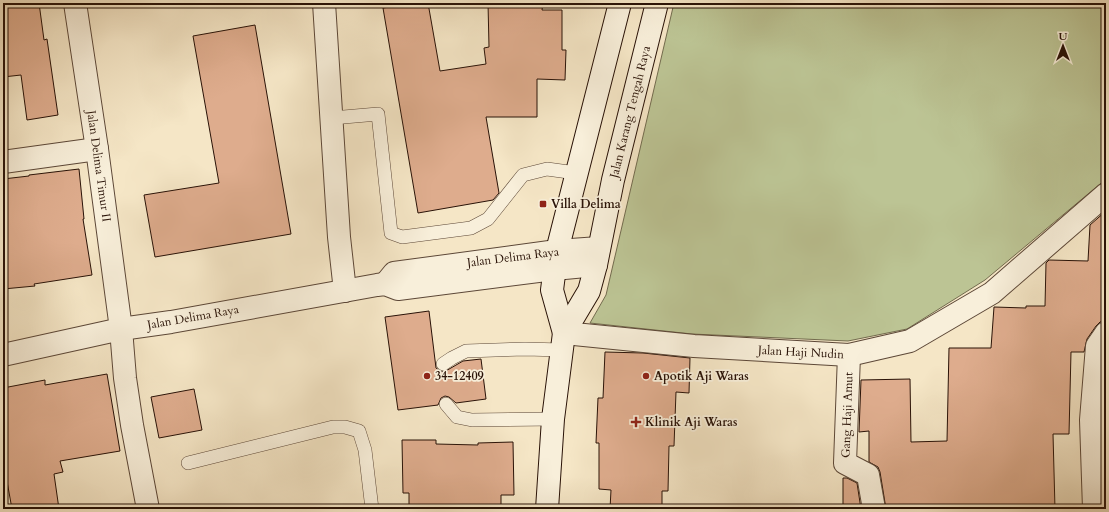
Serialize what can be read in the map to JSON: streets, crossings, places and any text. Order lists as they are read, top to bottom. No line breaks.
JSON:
{"streets":{"street":["Jalan Karang Tengah Raya","Jalan Delima Timur II","Jalan Delima Raya","Jalan Haji Nudin","Gang Haji Amut"]},"crossings":[["Jalan Karang Tengah Raya","Jalan Delima Raya"],["Jalan Karang Tengah Raya","Jalan Haji Nudin"],["Jalan Delima Timur II","Jalan Delima Raya"],["Jalan Haji Nudin","Gang Haji Amut"]],"places":{"transit":["Villa Delima"],"other":["34-12409","Apotik Aji Waras"],"health":["Klinik Aji Waras"]},"north":"top"}
